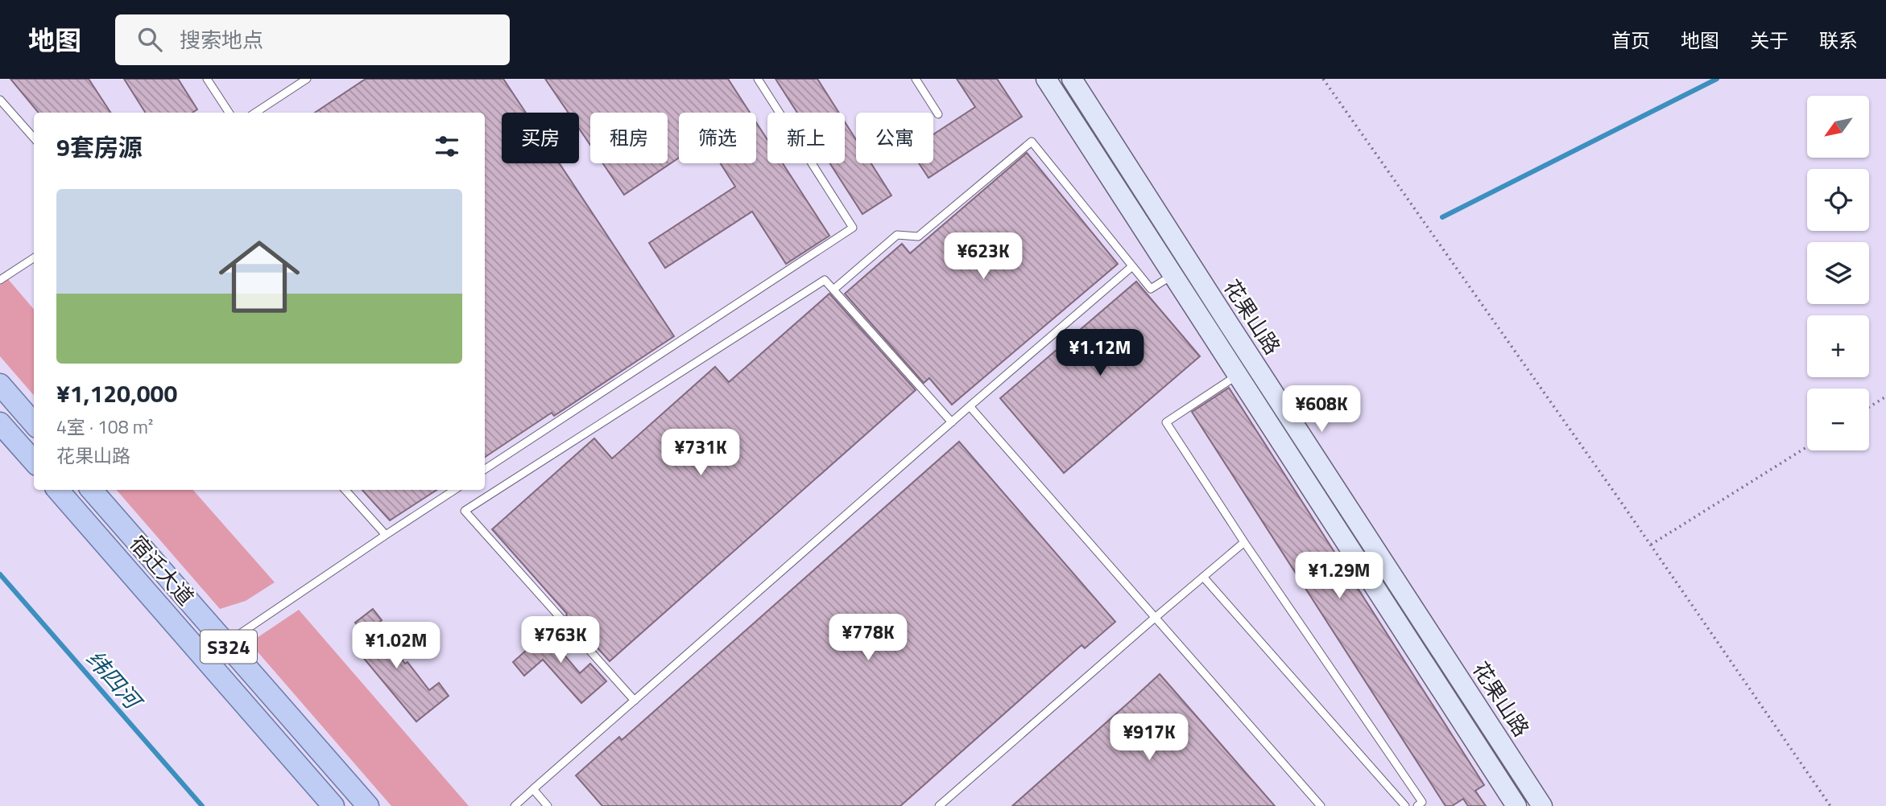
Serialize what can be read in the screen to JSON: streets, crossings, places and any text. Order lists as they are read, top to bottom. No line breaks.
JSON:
{"streets":{"main road":["宿迁大道","S324"],"street":["花果山路"]},"water":["纬四河"],"north":"bottom left","page":{"header":"地图","search":"搜索地点","nav":["首页","地图","关于","联系"],"map_buttons":["+","−"],"chip":["买房","租房","筛选","新上","公寓"],"heading":"9套房源","list":[{"name":"¥1,120,000","note":"4室 · 108 m² · 花果山路"}],"price":["¥623K","¥1.12M","¥608K","¥731K","¥1.29M","¥778K","¥763K","¥1.02M","¥917K"]}}
